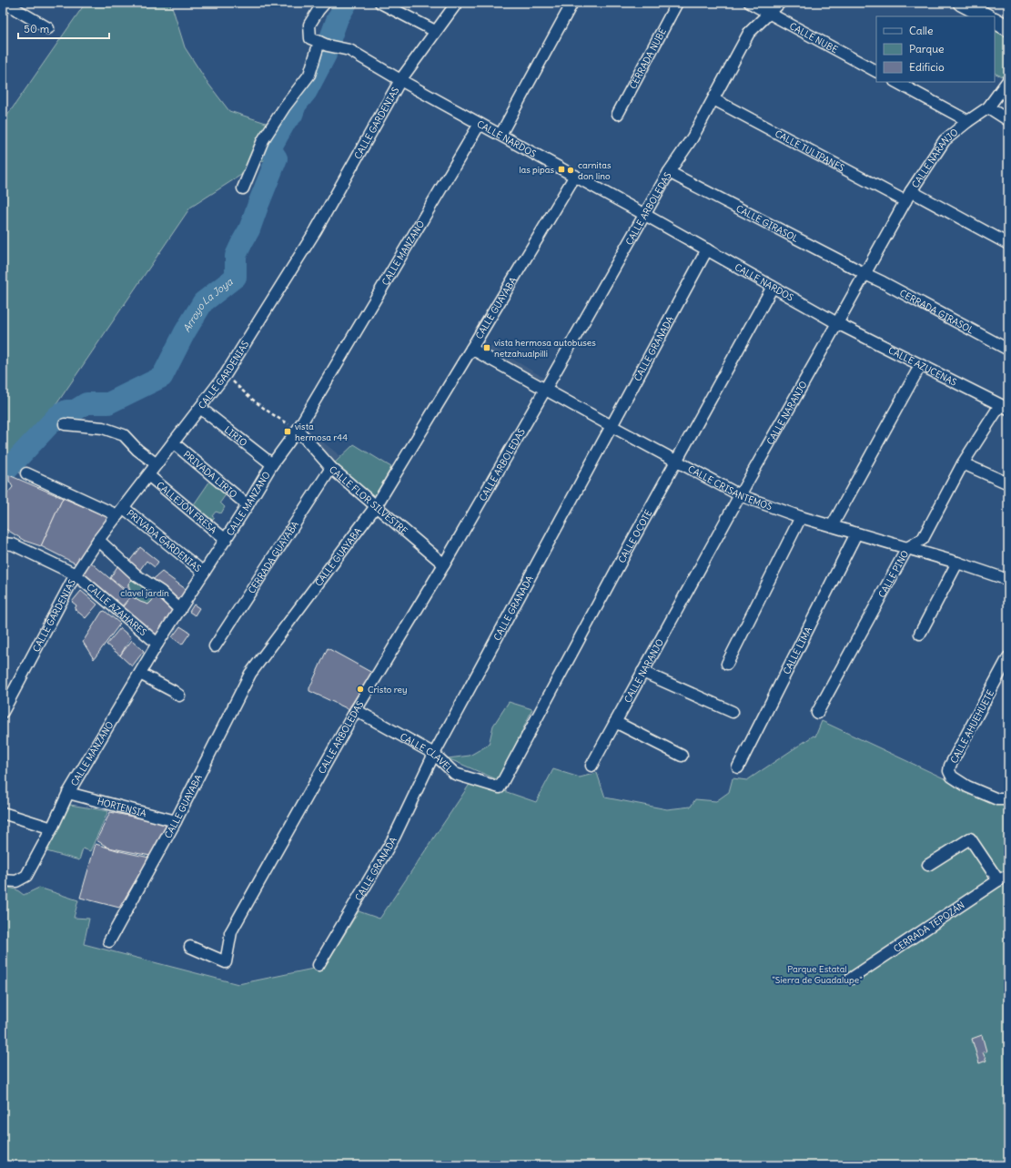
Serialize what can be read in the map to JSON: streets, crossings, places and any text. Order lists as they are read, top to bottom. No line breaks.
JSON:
{"streets":{"street":["CALLE NUBE","CERRADA NUBE","CALLE GARDENIAS","CALLE NARDOS","CALLE TULIPANES","CALLE NARANJO","CALLE ARBOLEDAS","CALLE GIRASOL","CALLE MANZANO","CALLE GUAYABA","CERRADA GIRASOL","CALLE GRANADA","CALLE AZUCENAS","LIRIO","PRIVADA LIRIO","CALLE CRISANTEMOS","CALLE FLOR SILVESTRE","CALLEJÓN FRESA","CALLE OCOTE","PRIVADA GARDENIAS","CERRADA GUAYABA","CALLE PINO","CALLE AZAHARES","CALLE LIMA","CALLE AHUEHUETE","CALLE CLAVEL","HORTENSIA","CERRADA TEPOZÁN"]},"crossings":[["CALLE NUBE","CALLE ARBOLEDAS"],["CALLE GARDENIAS","CALLE NARDOS"],["CALLE GARDENIAS","LIRIO"],["CALLE GARDENIAS","PRIVADA LIRIO"],["CALLE GARDENIAS","CALLEJÓN FRESA"],["CALLE GARDENIAS","PRIVADA GARDENIAS"],["CALLE GARDENIAS","CALLE AZAHARES"],["CALLE NARDOS","CALLE NARANJO"],["CALLE NARDOS","CALLE ARBOLEDAS"],["CALLE NARDOS","CALLE MANZANO"],["CALLE NARDOS","CALLE GUAYABA"],["CALLE NARDOS","CALLE GRANADA"],["CALLE NARDOS","CALLE AZUCENAS"],["CALLE NARDOS","CALLE OCOTE"],["CALLE TULIPANES","CALLE NARANJO"],["CALLE TULIPANES","CALLE ARBOLEDAS"],["CALLE NARANJO","CALLE GIRASOL"],["CALLE NARANJO","CERRADA GIRASOL"],["CALLE NARANJO","CALLE AZUCENAS"],["CALLE NARANJO","CALLE CRISANTEMOS"],["CALLE ARBOLEDAS","CALLE GIRASOL"],["CALLE ARBOLEDAS","CALLE CRISANTEMOS"],["CALLE ARBOLEDAS","CALLE FLOR SILVESTRE"],["CALLE ARBOLEDAS","CALLE CLAVEL"],["CALLE GIRASOL","CERRADA GIRASOL"],["CALLE MANZANO","LIRIO"],["CALLE MANZANO","PRIVADA LIRIO"],["CALLE MANZANO","CALLE FLOR SILVESTRE"],["CALLE MANZANO","CALLEJÓN FRESA"],["CALLE MANZANO","PRIVADA GARDENIAS"],["CALLE MANZANO","CALLE AZAHARES"],["CALLE MANZANO","HORTENSIA"],["CALLE GUAYABA","CALLE CRISANTEMOS"],["CALLE GUAYABA","CALLE FLOR SILVESTRE"],["CALLE GUAYABA","HORTENSIA"],["CALLE GRANADA","CALLE CRISANTEMOS"],["CALLE GRANADA","CALLE CLAVEL"],["CALLE AZUCENAS","CALLE PINO"],["CALLE CRISANTEMOS","CALLE OCOTE"],["CALLE CRISANTEMOS","CALLE PINO"],["CALLE CRISANTEMOS","CALLE LIMA"],["CALLE FLOR SILVESTRE","CERRADA GUAYABA"],["CALLE OCOTE","CALLE CLAVEL"]],"water":["Arroyo La Joya"],"parks":["clavel jardín","Parque Estatal \"Sierra de Guadalupe\""],"places":{"transit":["las pipas","vista hermosa autobuses netzahualpilli","vista hermosa r44"],"other":["carnitas don lino","Cristo rey"]},"legend":["Calle","Parque","Edificio"],"scale_bar":"50 m"}
